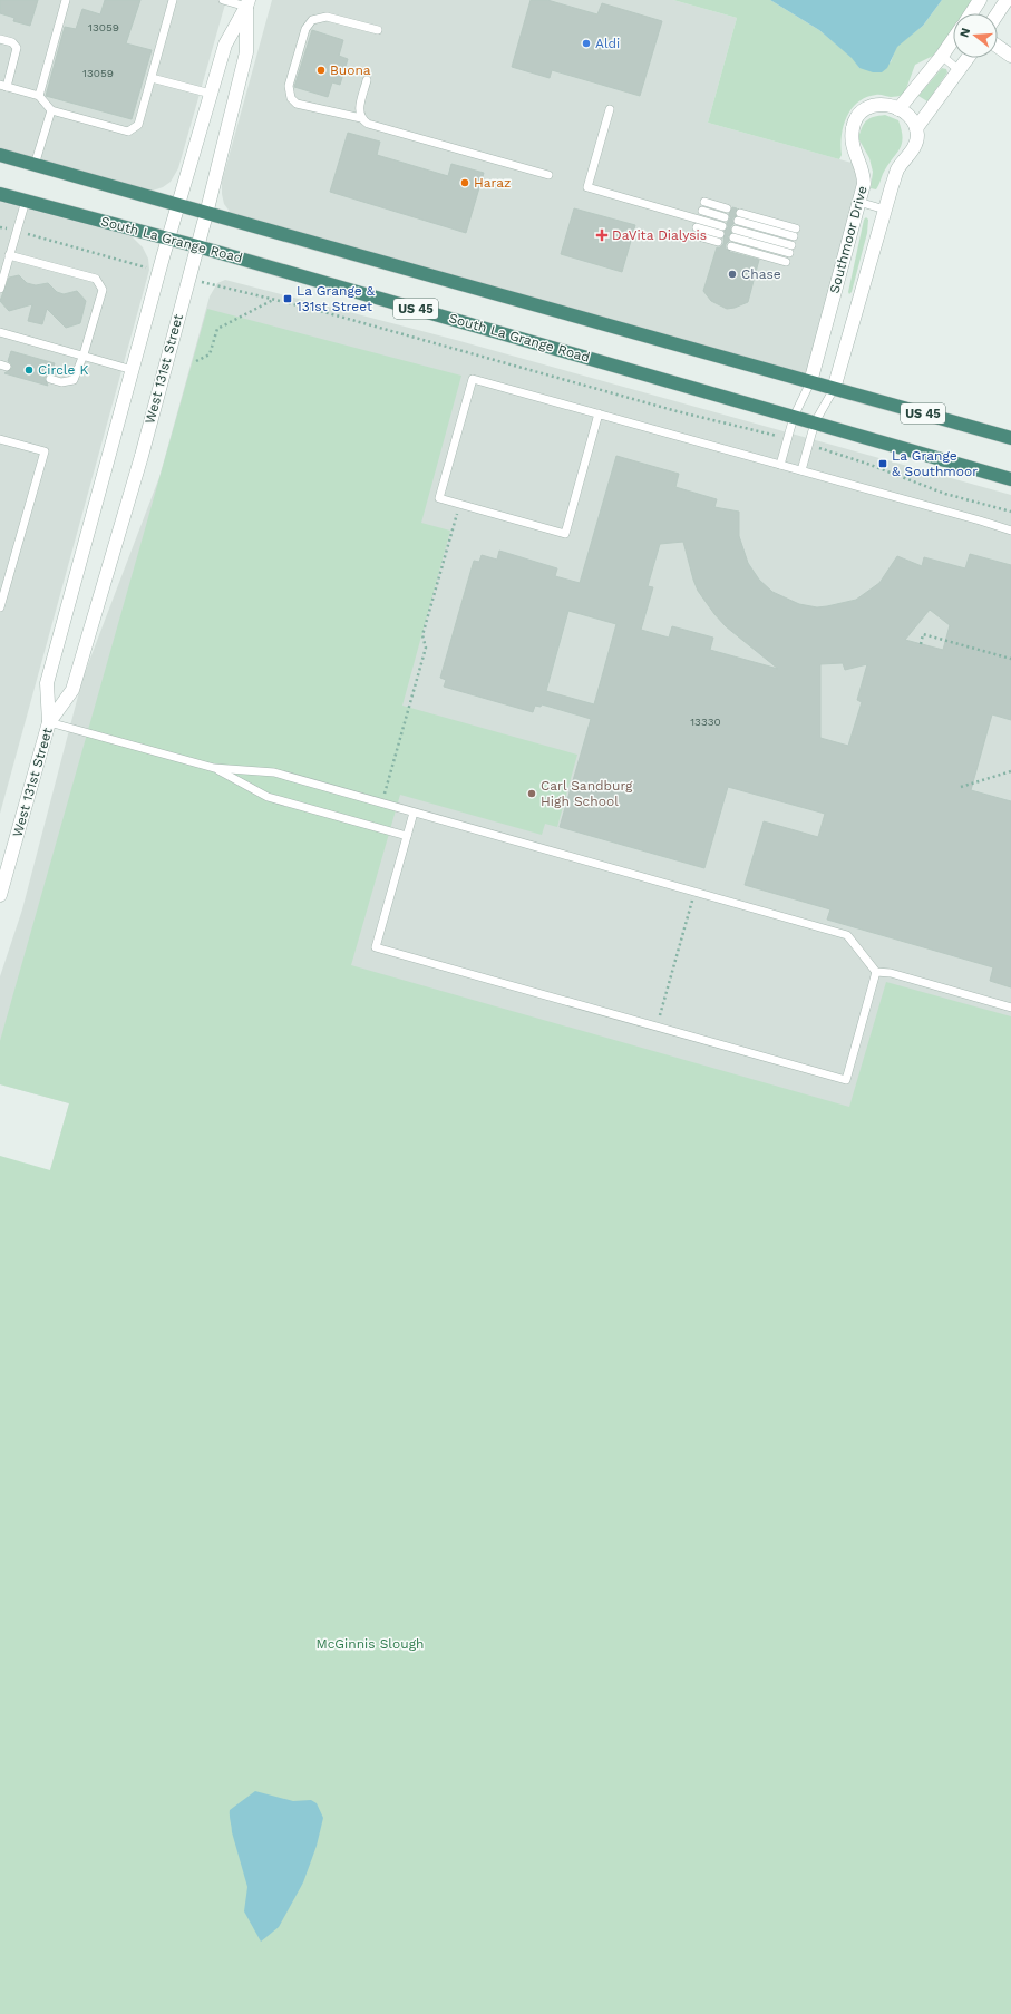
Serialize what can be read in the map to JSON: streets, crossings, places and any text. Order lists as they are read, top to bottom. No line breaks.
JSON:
{"streets":{"highway":["South La Grange Road","US 45"],"street":["Southmoor Drive","West 131st Street"]},"crossings":[["South La Grange Road","West 131st Street"],["Southmoor Drive","US 45"],["US 45","West 131st Street"]],"parks":["McGinnis Slough"],"places":{"other":["Aldi","Buona","Haraz","Chase","Circle K","Carl Sandburg High School"],"health":["DaVita Dialysis"],"transit":["La Grange & 131st Street","La Grange & Southmoor"]},"house_numbers":["13059","13059","13330"],"north":"left"}
